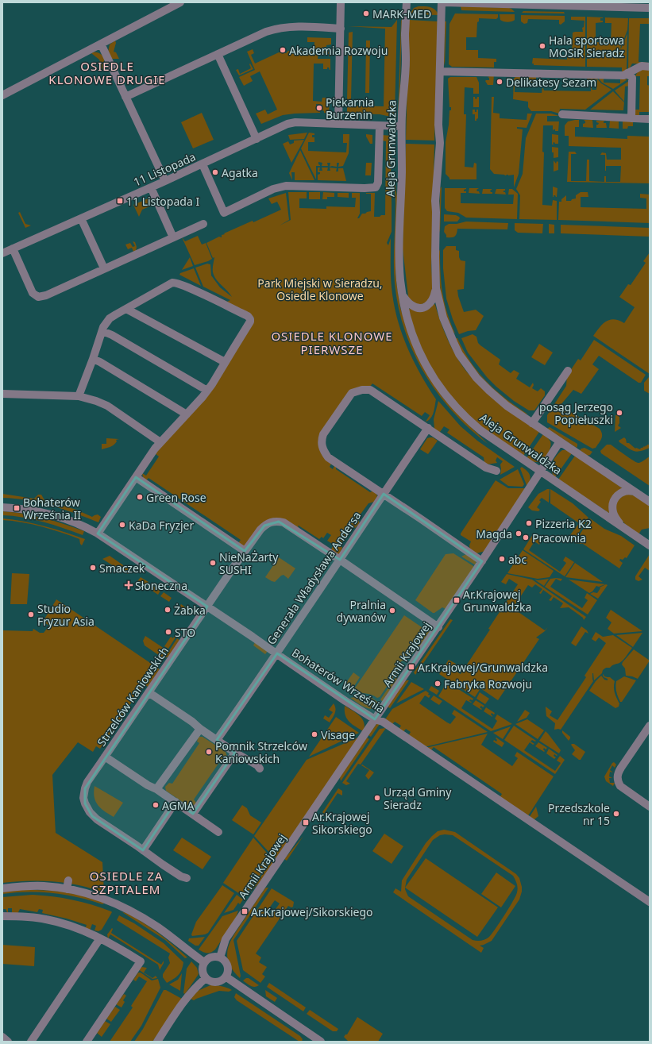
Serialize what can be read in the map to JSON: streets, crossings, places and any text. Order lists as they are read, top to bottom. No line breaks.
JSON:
{"streets":{"street":["Aleja Grunwaldzka","11 Listopada","Generała Władysława Andersa","Armii Krajowej","Bohaterów Września","Strzelców Kaniowskich"]},"crossings":[["Aleja Grunwaldzka","11 Listopada"],["Aleja Grunwaldzka","Armii Krajowej"],["Generała Władysława Andersa","Bohaterów Września"],["Generała Władysława Andersa","Strzelców Kaniowskich"],["Armii Krajowej","Bohaterów Września"],["Armii Krajowej","Strzelców Kaniowskich"],["Bohaterów Września","Strzelców Kaniowskich"]],"districts":["OSIEDLE KLONOWE DRUGIE","OSIEDLE KLONOWE PIERWSZE","OSIEDLE ZA SZPITALEM"],"parks":["Park Miejski w Sieradzu, Osiedle Klonowe"],"places":{"other":["MARK-MED","Hala sportowa MOSiR Sieradz","Akademia Rozwoju","Delikatesy Sezam","Piekarnia Burzenin","Agatka","posąg Jerzego Popiełuszki","Green Rose","Pizzeria K2","KaDa Fryzjer","Magda","Pracownia","abc","NieNaŻarty SUSHI","Smaczek","Żabka","Pralnia dywanów","Studio Fryzur Asia","STO","Fabryka Rozwoju","Visage","Pomnik Strzelców Kaniowskich","Urząd Gminy Sieradz","AGMA","Przedszkole nr 15"],"transit":["11 Listopada I","Bohaterów Września II","Ar.Krajowej Grunwaldzka","Ar.Krajowej/Grunwaldzka","Ar.Krajowej Sikorskiego","Ar.Krajowej/Sikorskiego"],"health":["Słoneczna"]}}
